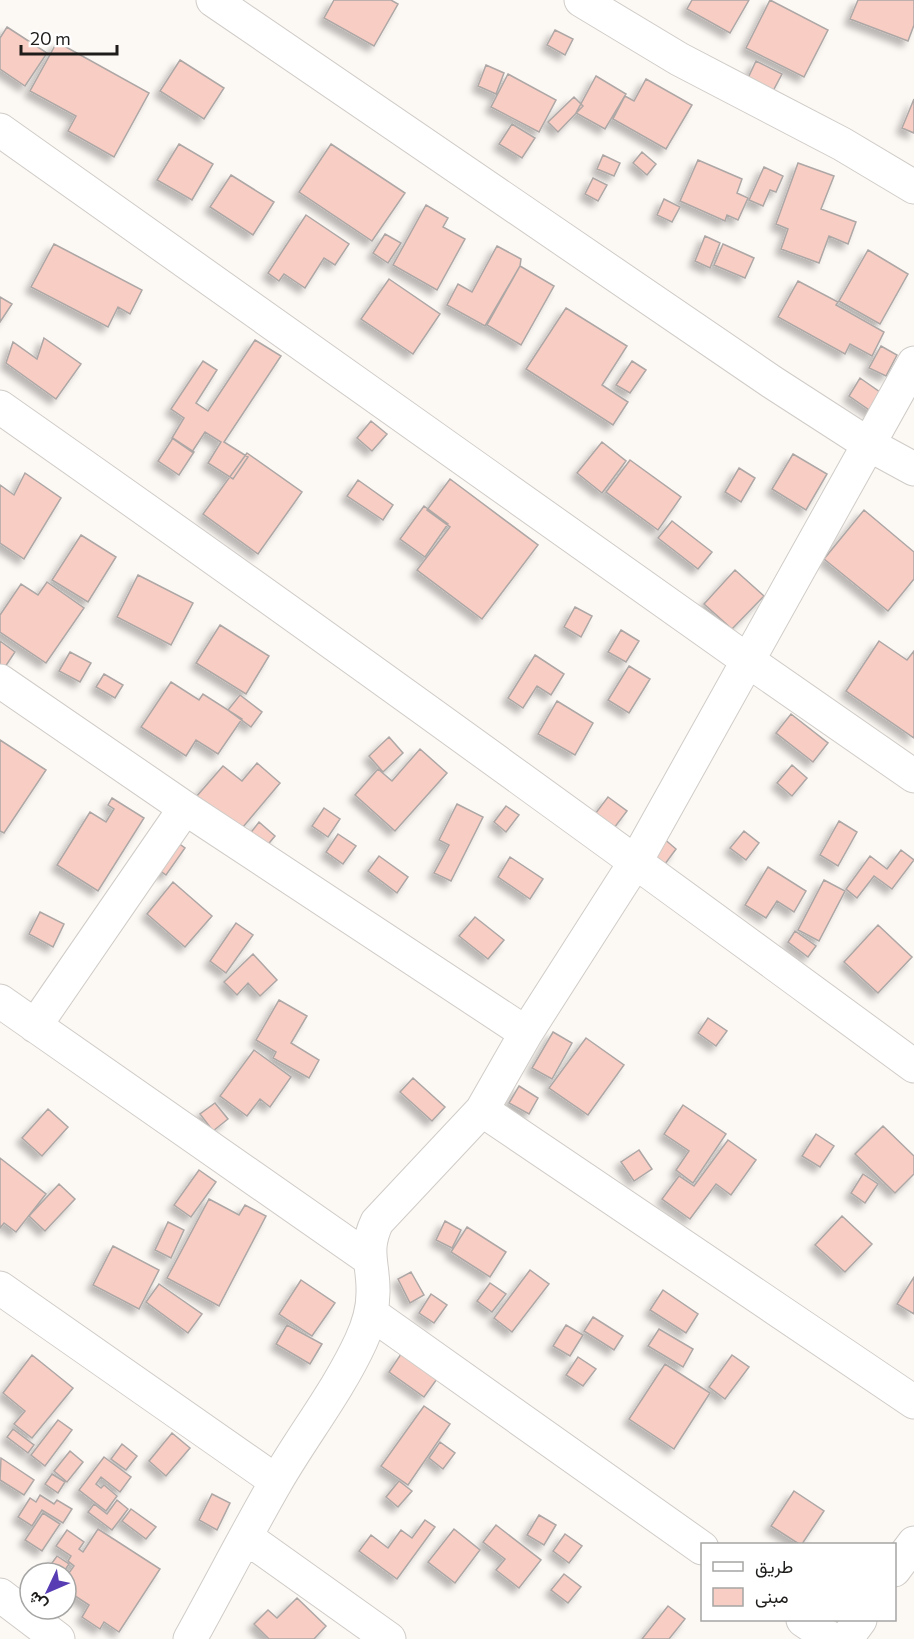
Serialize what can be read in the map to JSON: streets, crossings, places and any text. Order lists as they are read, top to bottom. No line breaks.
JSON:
{"legend":["طريق","مبنى"],"scale_bar":"20 m","north":"bottom left"}
